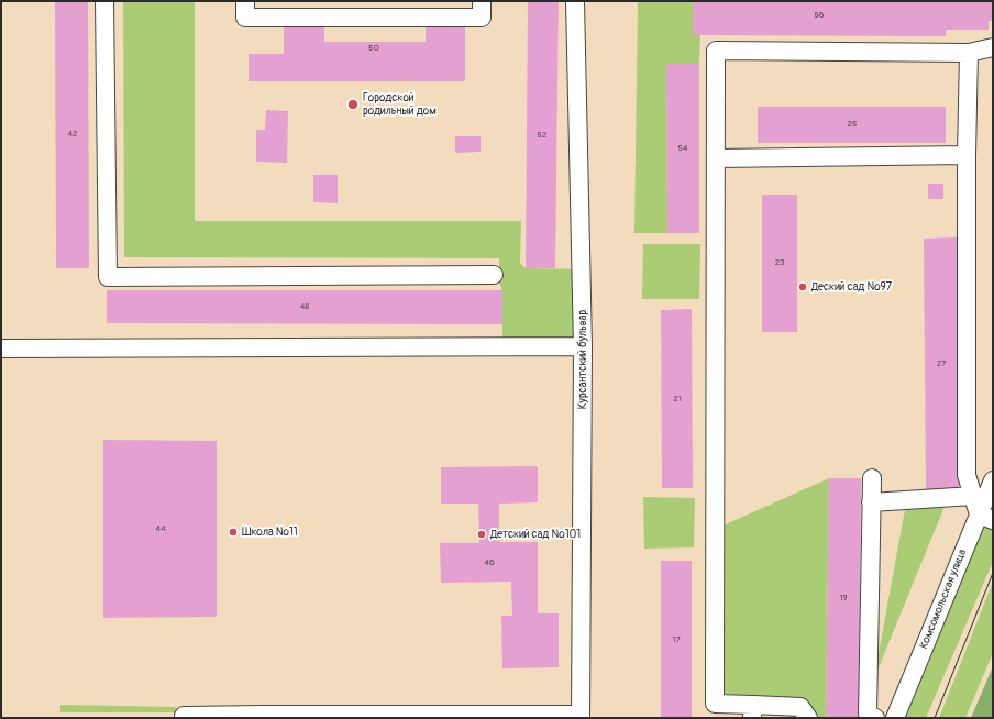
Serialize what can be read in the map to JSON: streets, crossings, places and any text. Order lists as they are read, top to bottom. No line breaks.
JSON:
{"streets":{"street":["Курсантский бульвар","Комсомольская улица"]},"places":["Городской родильный дом","Деский сад №97","Школа №11","Детский сад №101"],"house_numbers":["56","50","25","42","52","54","23","48","27","21","44","46","19","17"]}
